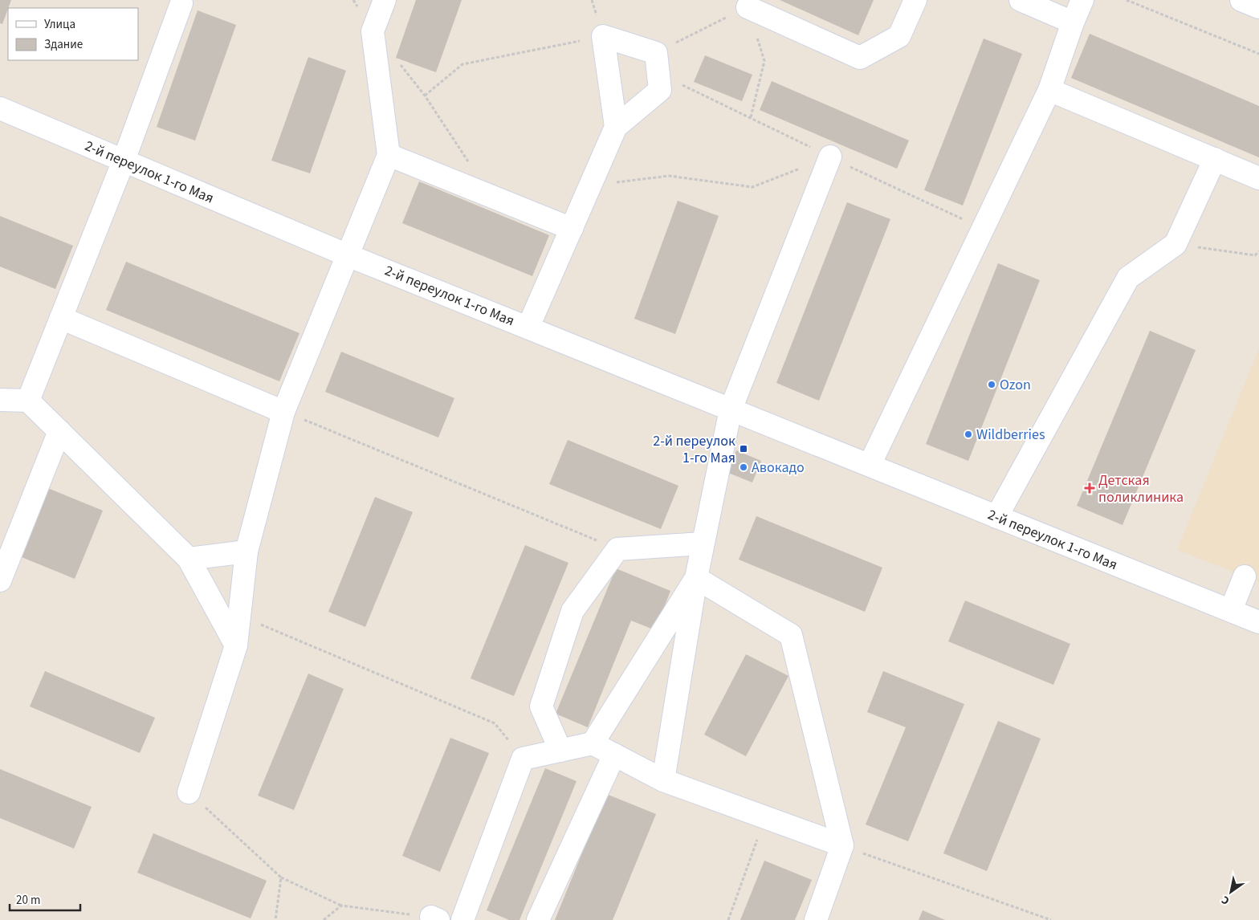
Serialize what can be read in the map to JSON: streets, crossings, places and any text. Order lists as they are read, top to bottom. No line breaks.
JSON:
{"streets":{"street":["2-й переулок 1-го Мая"]},"places":{"other":["Ozon","Wildberries","Авокадо"],"transit":["2-й переулок 1-го Мая"],"health":["Детская поликлиника"]},"legend":["Улица","Здание"],"scale_bar":"20 m","north":"bottom left"}
